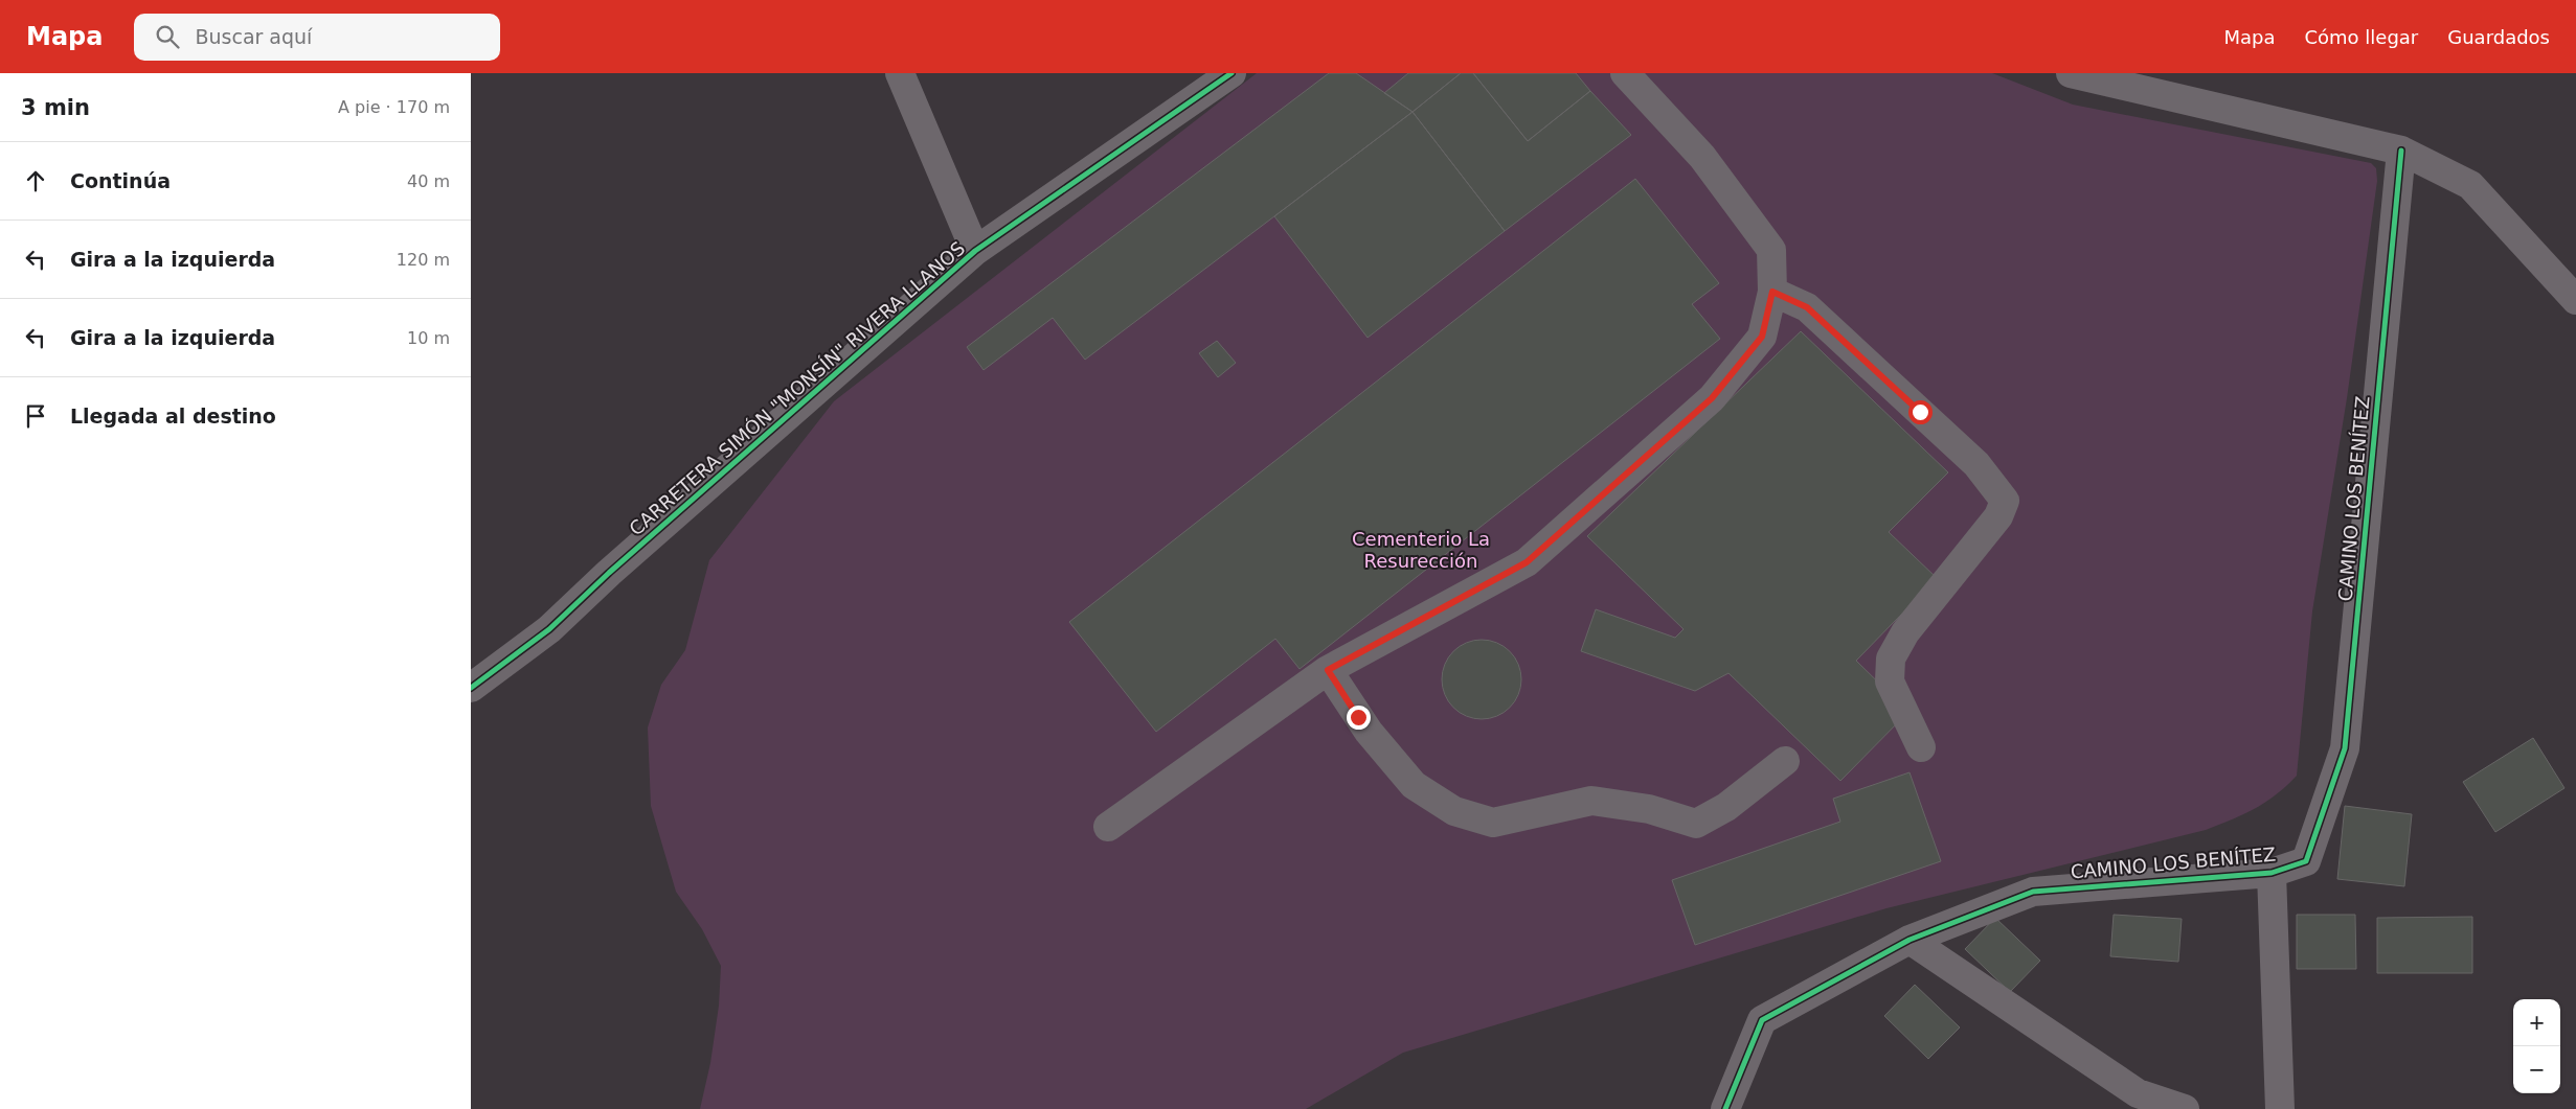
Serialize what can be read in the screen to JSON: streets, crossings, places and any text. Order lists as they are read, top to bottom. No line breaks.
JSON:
{"streets":{"street":["CARRETERA SIMÓN \"MONSÍN\" RIVERA LLANOS","CAMINO LOS BENÍTEZ"]},"parks":["Cementerio La Resurección"],"page":{"header":"Mapa","search":"Buscar aquí","nav":["Mapa","Cómo llegar","Guardados"],"heading":["3 min","A pie · 170 m"],"list":[["Continúa","40 m"],["Gira a la izquierda","120 m"],["Gira a la izquierda","10 m"],"Llegada al destino"],"map_buttons":["+","−"]}}
